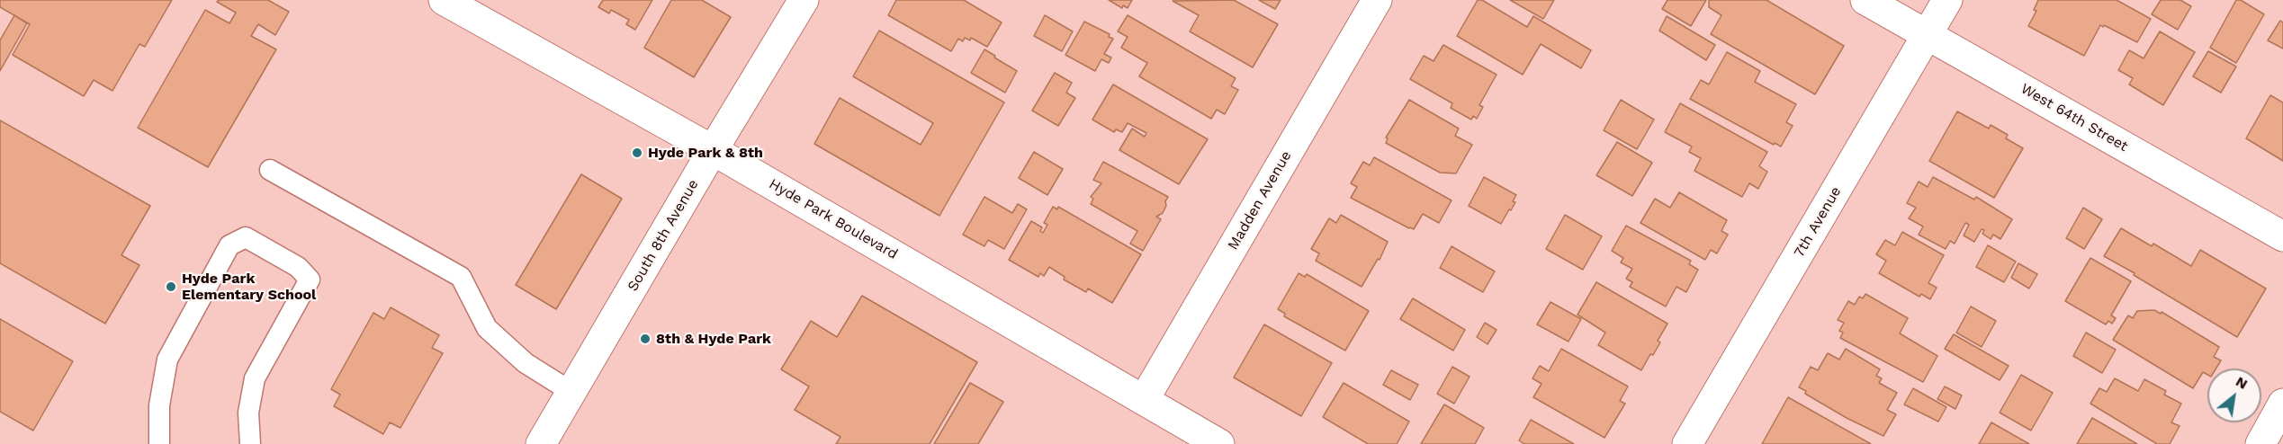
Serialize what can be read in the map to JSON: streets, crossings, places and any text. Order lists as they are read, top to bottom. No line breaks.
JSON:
{"streets":{"street":["West 64th Street","Madden Avenue","Hyde Park Boulevard","7th Avenue","South 8th Avenue"]},"crossings":[["West 64th Street","7th Avenue"],["Madden Avenue","Hyde Park Boulevard"],["Hyde Park Boulevard","South 8th Avenue"]],"places":["Hyde Park & 8th","Hyde Park Elementary School","8th & Hyde Park"],"north":"top right"}
